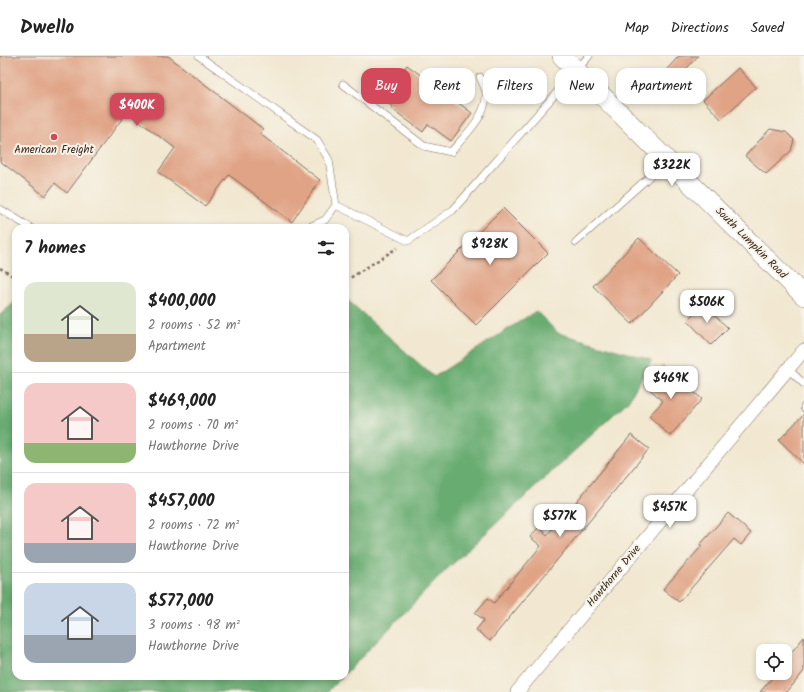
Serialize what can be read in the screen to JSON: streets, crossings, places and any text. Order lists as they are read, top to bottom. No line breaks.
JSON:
{"streets":{"main road":["South Lumpkin Road"],"street":["Hawthorne Drive"]},"places":["American Freight"],"page":{"header":"Dwello","nav":["Map","Directions","Saved"],"chip":["Buy","Rent","Filters","New","Apartment"],"price":["$400K","$322K","$928K","$506K","$469K","$457K","$577K"],"heading":"7 homes","list":[{"name":"$400,000","note":"2 rooms · 52 m² · Apartment"},{"name":"$469,000","note":"2 rooms · 70 m² · Hawthorne Drive"},{"name":"$457,000","note":"2 rooms · 72 m² · Hawthorne Drive"},{"name":"$577,000","note":"3 rooms · 98 m² · Hawthorne Drive"}]}}
